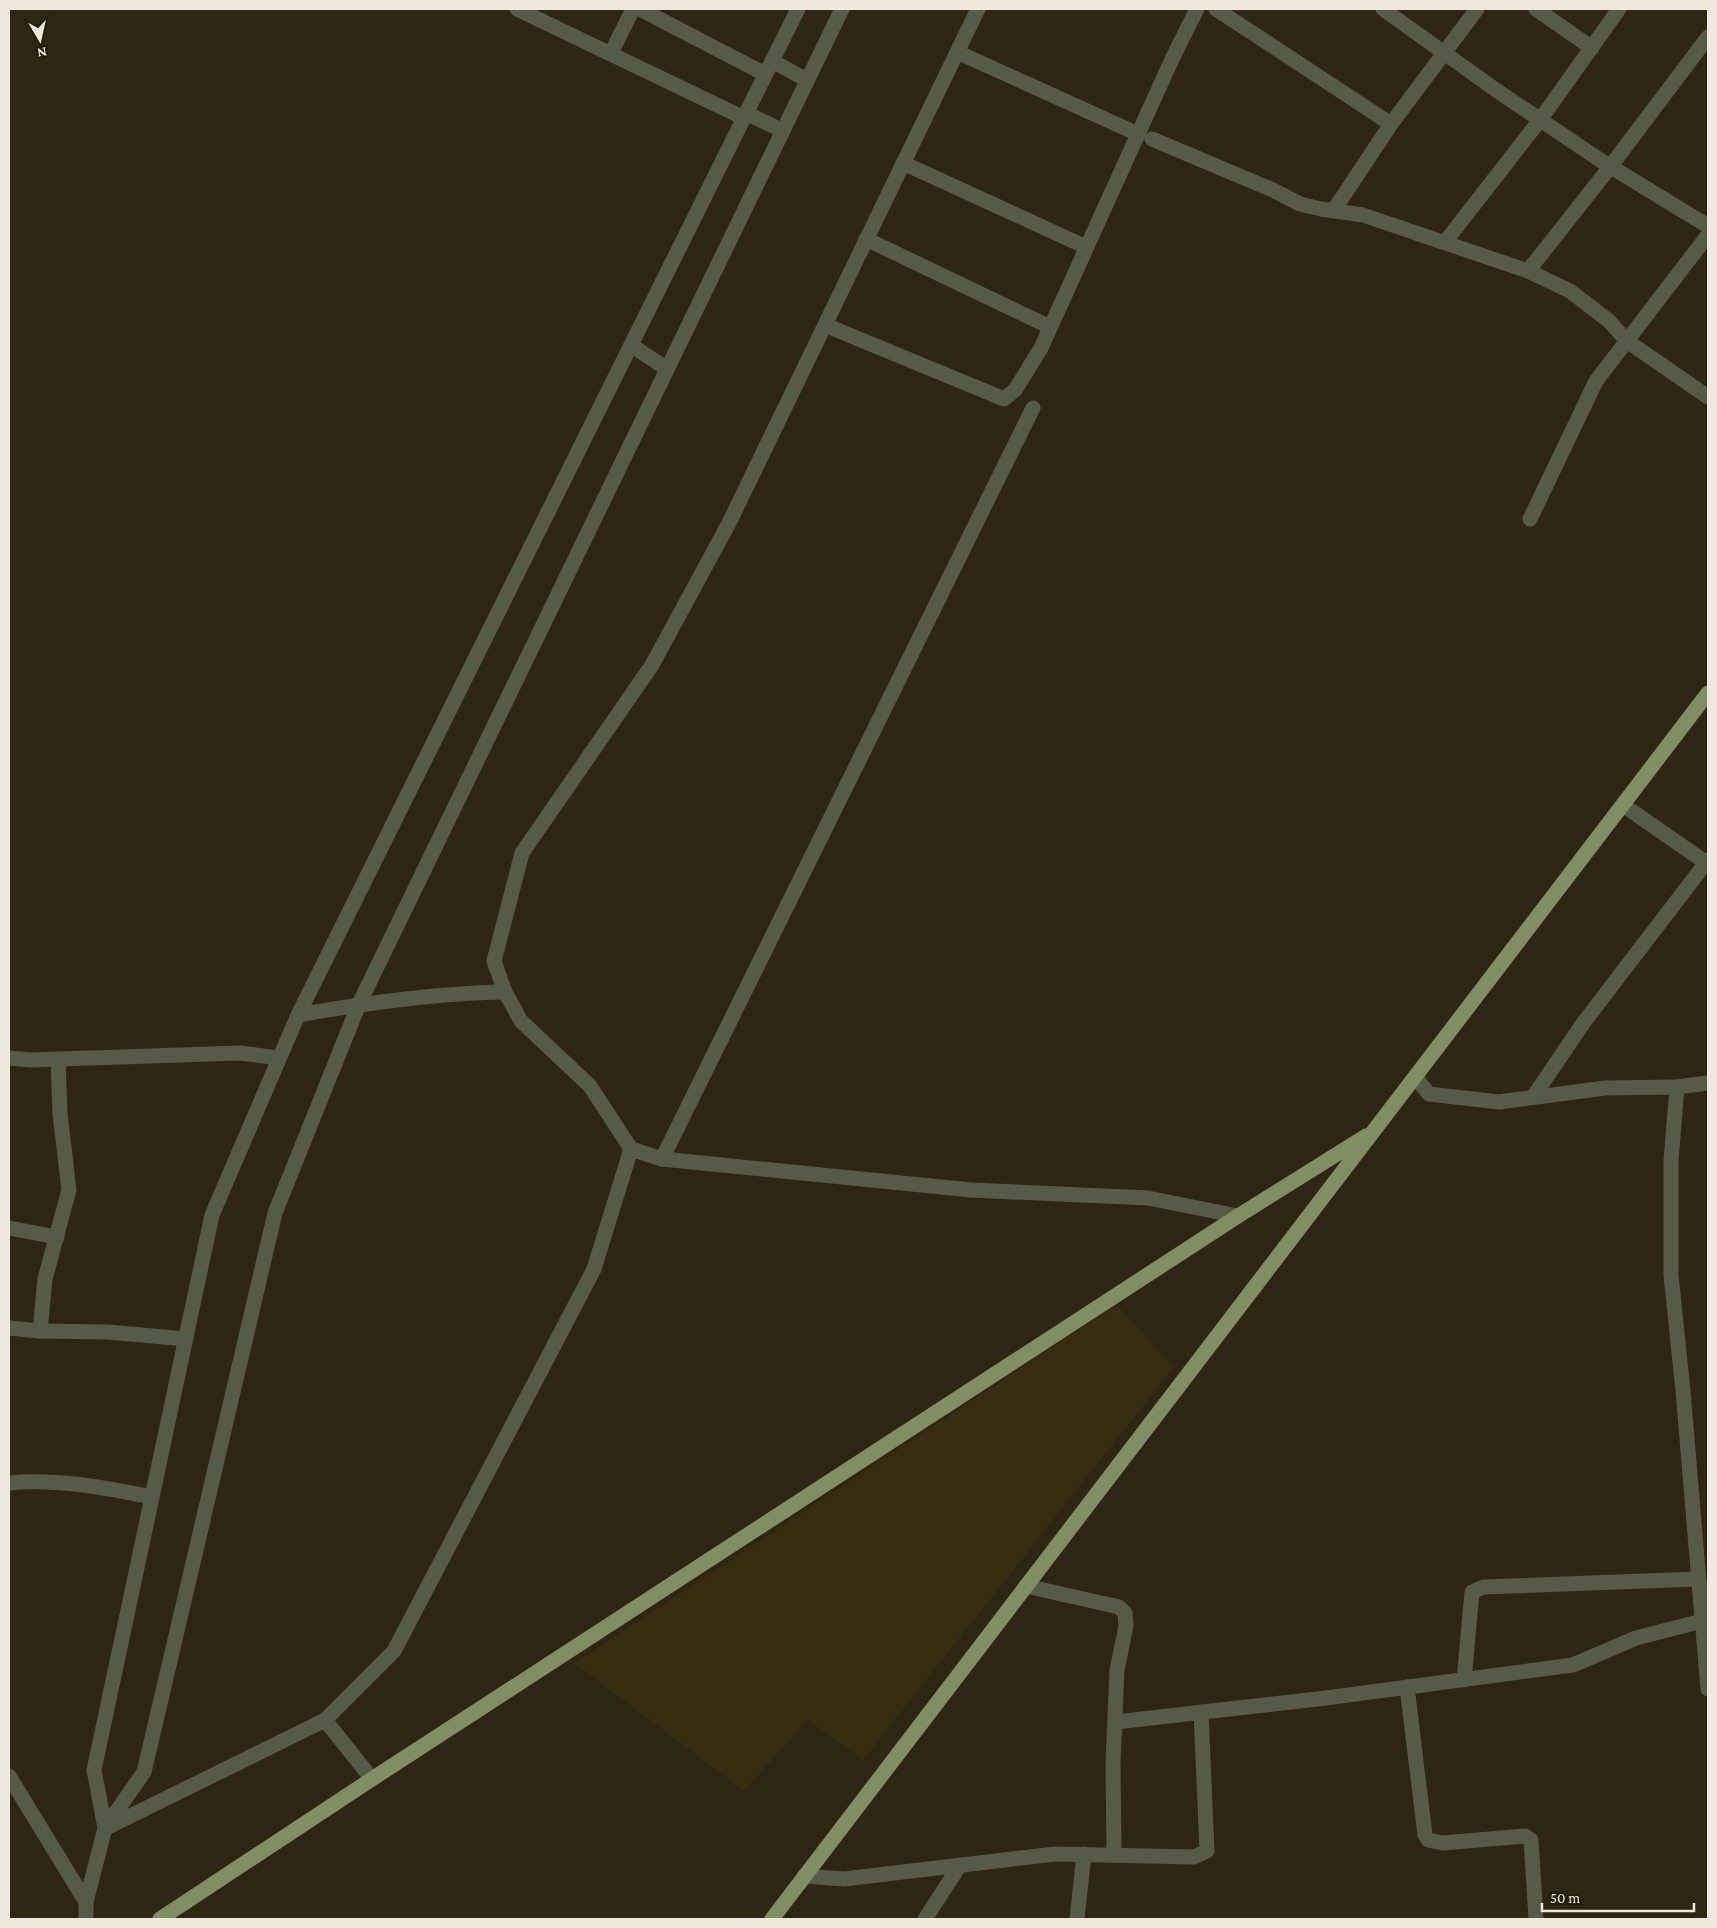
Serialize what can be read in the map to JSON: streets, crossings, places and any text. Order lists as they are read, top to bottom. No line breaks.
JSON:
{"scale_bar":"50 m","north":"bottom"}
